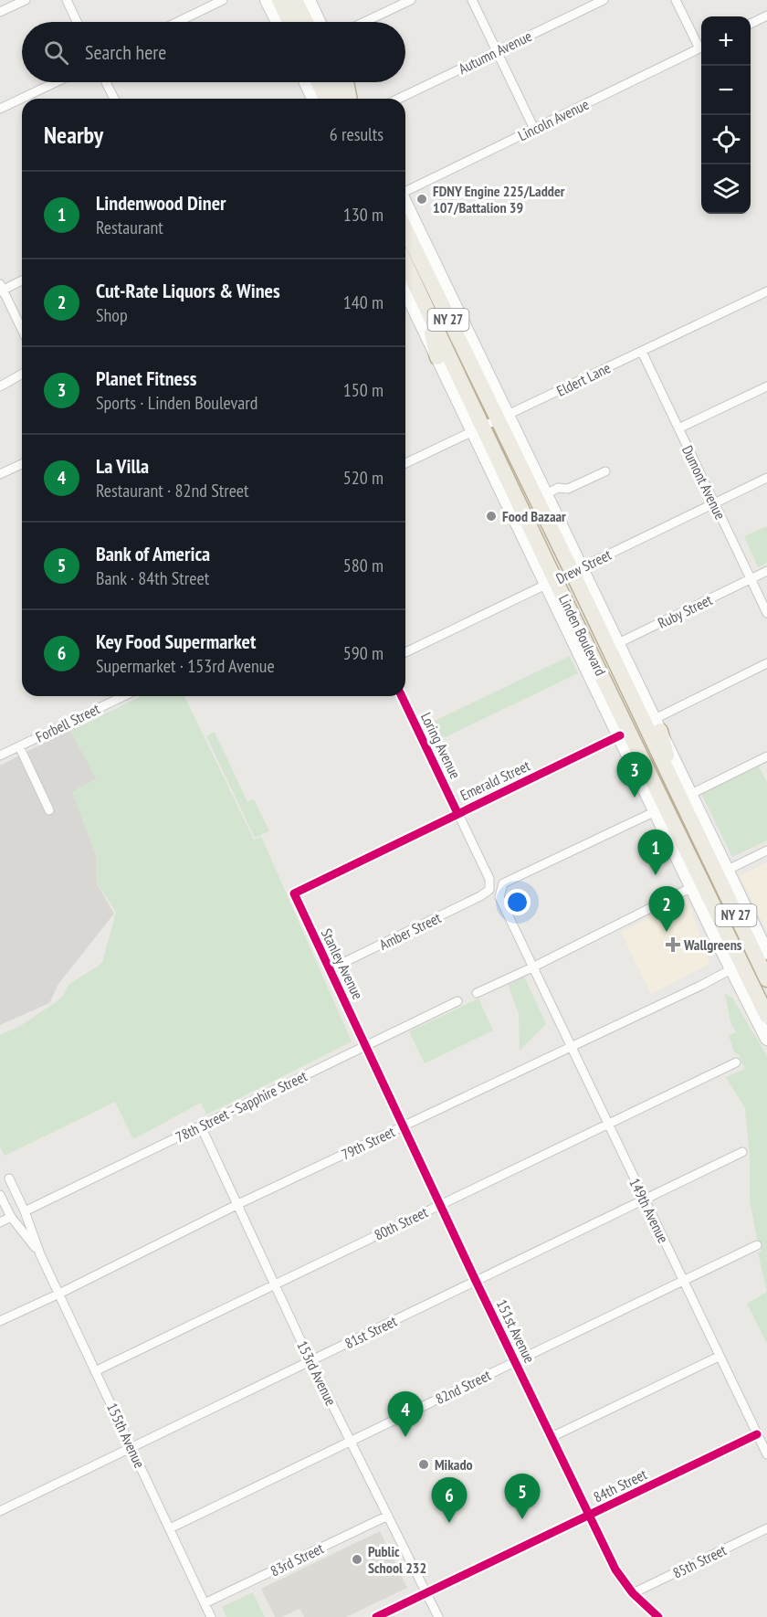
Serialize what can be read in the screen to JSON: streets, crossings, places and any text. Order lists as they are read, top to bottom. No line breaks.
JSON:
{"streets":{"highway":["NY 27","Linden Boulevard"],"street":["Autumn Avenue","Lincoln Avenue","Eldert Lane","Dumont Avenue","Drew Street","Ruby Street","Forbell Street","Loring Avenue","Emerald Street","Amber Street","Stanley Avenue","78th Street - Sapphire Street","79th Street","149th Avenue","80th Street","151st Avenue","81st Street","153rd Avenue","82nd Street","155th Avenue","84th Street","83rd Street","85th Street"]},"crossings":[["Eldert Lane","Dumont Avenue"],["Eldert Lane","Linden Boulevard"],["Dumont Avenue","Drew Street"],["Dumont Avenue","Ruby Street"],["Drew Street","Linden Boulevard"],["Ruby Street","Linden Boulevard"],["Linden Boulevard","Emerald Street"],["Linden Boulevard","79th Street"],["Loring Avenue","Emerald Street"],["Loring Avenue","Amber Street"],["Emerald Street","Stanley Avenue"],["Amber Street","Stanley Avenue"],["Stanley Avenue","78th Street - Sapphire Street"],["Stanley Avenue","151st Avenue"],["78th Street - Sapphire Street","151st Avenue"],["78th Street - Sapphire Street","153rd Avenue"],["78th Street - Sapphire Street","155th Avenue"],["79th Street","149th Avenue"],["79th Street","151st Avenue"],["79th Street","153rd Avenue"],["79th Street","155th Avenue"],["149th Avenue","80th Street"],["149th Avenue","81st Street"],["149th Avenue","82nd Street"],["149th Avenue","84th Street"],["80th Street","151st Avenue"],["80th Street","153rd Avenue"],["80th Street","155th Avenue"],["151st Avenue","81st Street"],["151st Avenue","82nd Street"],["151st Avenue","84th Street"],["151st Avenue","85th Street"],["81st Street","153rd Avenue"],["81st Street","155th Avenue"],["153rd Avenue","82nd Street"],["153rd Avenue","84th Street"],["153rd Avenue","83rd Street"],["82nd Street","155th Avenue"],["155th Avenue","83rd Street"]],"places":{"other":["FDNY Engine 225/Ladder 107/Battalion 39","Food Bazaar","Mikado","Public School 232"],"health":["Wallgreens"]},"page":{"map_buttons":["+","−"],"search":"Search here","heading":["Nearby","6 results"],"list":[{"mark":"1","name":"Lindenwood Diner","note":"Restaurant","value":"130 m"},{"mark":"2","name":"Cut-Rate Liquors & Wines","note":"Shop","value":"140 m"},{"mark":"3","name":"Planet Fitness","note":"Sports · Linden Boulevard","value":"150 m"},{"mark":"4","name":"La Villa","note":"Restaurant · 82nd Street","value":"520 m"},{"mark":"5","name":"Bank of America","note":"Bank · 84th Street","value":"580 m"},{"mark":"6","name":"Key Food Supermarket","note":"Supermarket · 153rd Avenue","value":"590 m"}],"pins":["3","1","2","4","5","6"]}}
